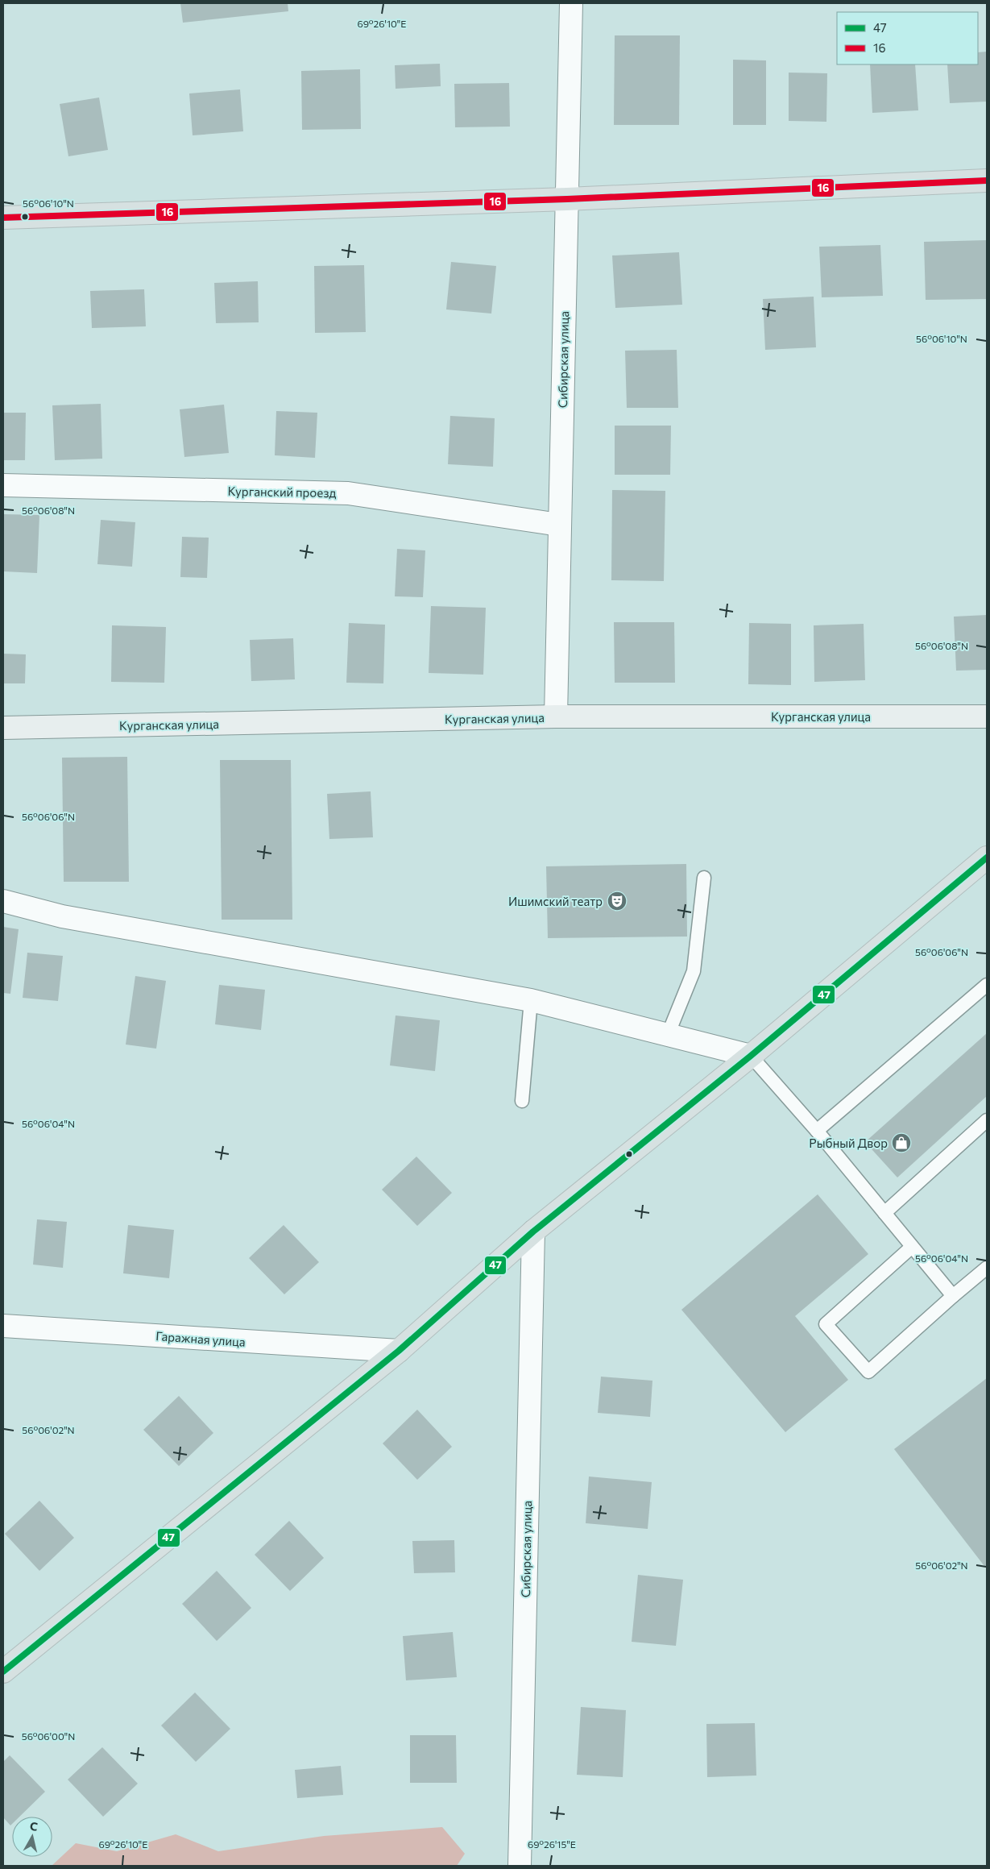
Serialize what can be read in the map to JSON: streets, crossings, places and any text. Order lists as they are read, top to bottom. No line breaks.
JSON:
{"streets":{"main road":["Курганская улица"],"street":["Сибирская улица","Курганский проезд","Гаражная улица"]},"crossings":[["Сибирская улица","Курганский проезд"],["Сибирская улица","Курганская улица"]],"places":{"theatre":["Ишимский театр"],"shop":["Рыбный Двор"]},"lines":["transit line 16","transit line 47"],"legend":["47","16"],"north":"top","coordinates":["69°26'10\"E","56°06'10\"N","56°06'08\"N","56°06'06\"N","56°06'04\"N","56°06'02\"N","56°06'00\"N","69°26'15\"E"]}
